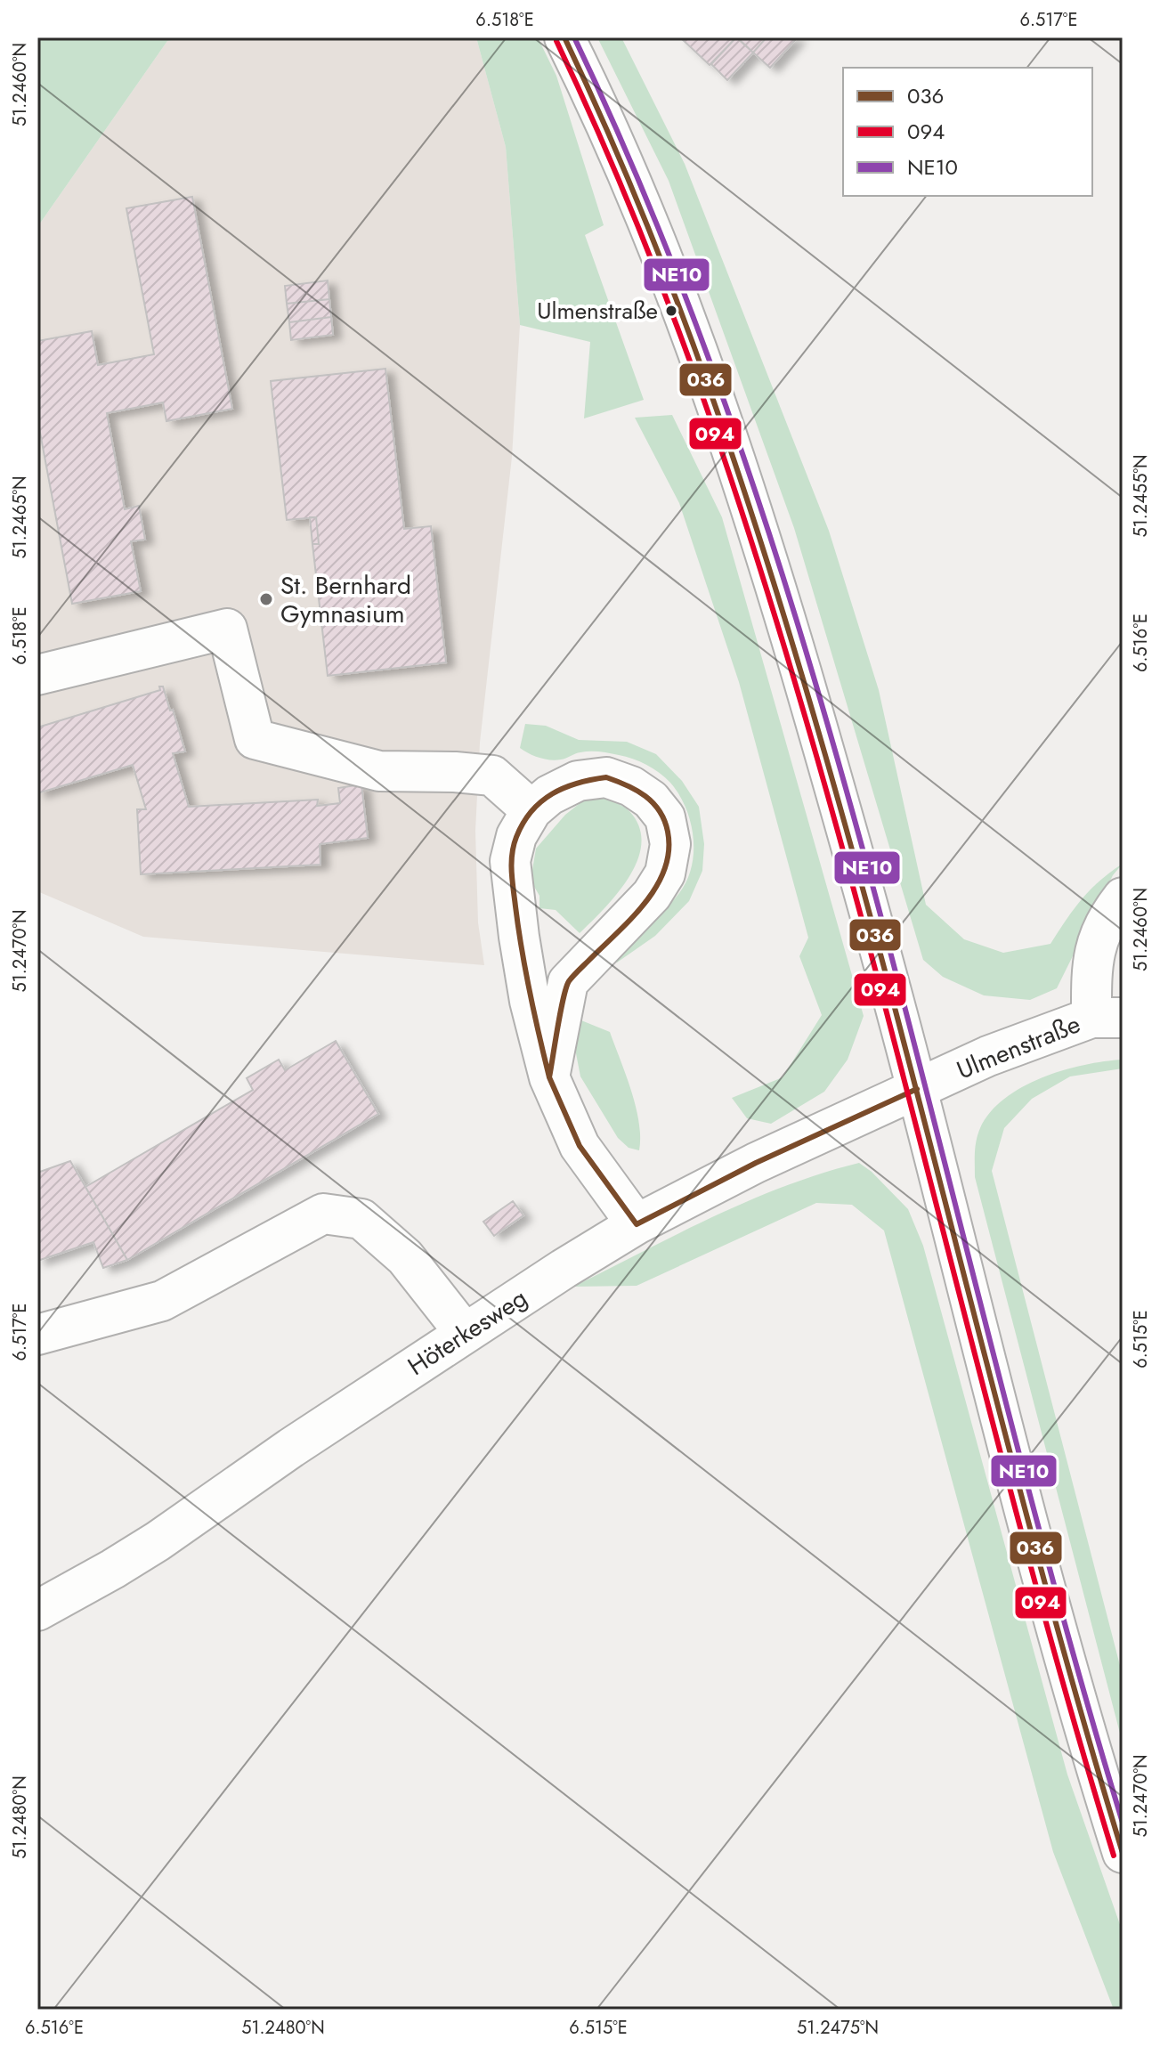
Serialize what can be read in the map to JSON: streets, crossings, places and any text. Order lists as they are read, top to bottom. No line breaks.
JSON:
{"streets":{"street":["Ulmenstraße","Höterkesweg"]},"crossings":[["Ulmenstraße","Höterkesweg"]],"places":["Ulmenstraße","St. Bernhard Gymnasium"],"lines":["transit line 036","transit line NE10","transit line 094"],"legend":["036","094","NE10"],"coordinates":["6.518°E","6.517°E","51.2460°N","51.2455°N","51.2465°N","6.516°E","51.2470°N","6.515°E","51.2480°N","51.2475°N"]}
